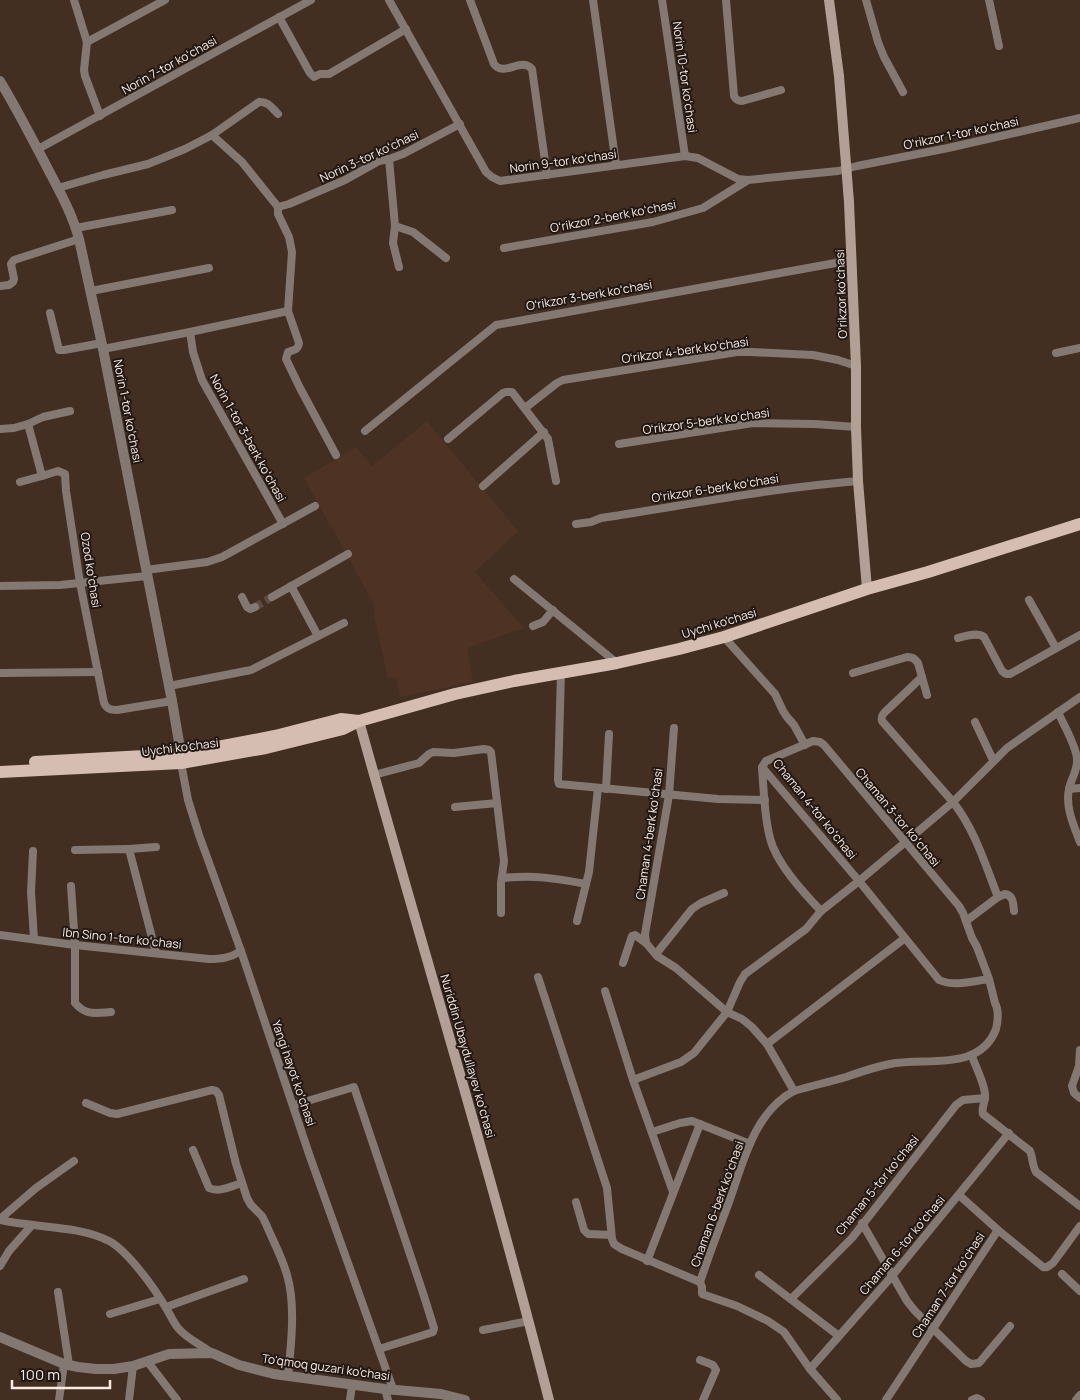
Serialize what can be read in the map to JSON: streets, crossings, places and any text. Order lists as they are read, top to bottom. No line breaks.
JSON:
{"streets":{"main road":["Oʻrikzor koʻchasi","Uychi ko'chasi","Nuriddin Ubaydullayev koʻchasi"],"street":["Norin 7-tor koʻchasi","Norin 10-tor koʻchasi","Oʻrikzor 1-tor koʻchasi","Norin 3-tor koʻchasi","Norin 9-tor koʻchasi","Oʻrikzor 2-berk koʻchasi","Oʻrikzor 3-berk koʻchasi","Oʻrikzor 4-berk koʻchasi","Norin 1-tor koʻchasi","Oʻrikzor 5-berk koʻchasi","Norin 1-tor 3-berk koʻchasi","Oʻrikzor 6-berk koʻchasi","Ozod koʻchasi","Chaman 4-tor koʻchasi","Chaman 3-tor koʻchasi","Chaman 4-berk koʻchasi","Ibn Sino 1-tor koʻchasi","Yangi hayot koʻchasi","Chaman 5-tor koʻchasi","Chaman 6-berk koʻchasi","Chaman 6-tor koʻchasi","Chaman 7-tor koʻchasi","To'qmoq guzari ko'chasi"]},"crossings":[["Norin 7-tor koʻchasi","Norin 1-tor koʻchasi"],["Norin 10-tor koʻchasi","Norin 9-tor koʻchasi"],["Oʻrikzor 1-tor koʻchasi","Norin 9-tor koʻchasi"],["Oʻrikzor 1-tor koʻchasi","Oʻrikzor 2-berk koʻchasi"],["Oʻrikzor 1-tor koʻchasi","Oʻrikzor koʻchasi"],["Norin 3-tor koʻchasi","Norin 9-tor koʻchasi"],["Norin 9-tor koʻchasi","Oʻrikzor 2-berk koʻchasi"],["Oʻrikzor koʻchasi","Oʻrikzor 3-berk koʻchasi"],["Oʻrikzor koʻchasi","Oʻrikzor 4-berk koʻchasi"],["Oʻrikzor koʻchasi","Oʻrikzor 5-berk koʻchasi"],["Oʻrikzor koʻchasi","Oʻrikzor 6-berk koʻchasi"],["Oʻrikzor koʻchasi","Uychi ko'chasi"],["Norin 1-tor koʻchasi","Ozod koʻchasi"],["Norin 1-tor koʻchasi","Uychi ko'chasi"],["Norin 1-tor koʻchasi","Yangi hayot koʻchasi"],["Uychi ko'chasi","Nuriddin Ubaydullayev koʻchasi"],["Uychi ko'chasi","Yangi hayot koʻchasi"],["Chaman 4-tor koʻchasi","Chaman 3-tor koʻchasi"],["Ibn Sino 1-tor koʻchasi","Yangi hayot koʻchasi"],["Yangi hayot koʻchasi","To'qmoq guzari ko'chasi"],["Chaman 6-berk koʻchasi","Chaman 6-tor koʻchasi"]],"scale_bar":"100 m"}
